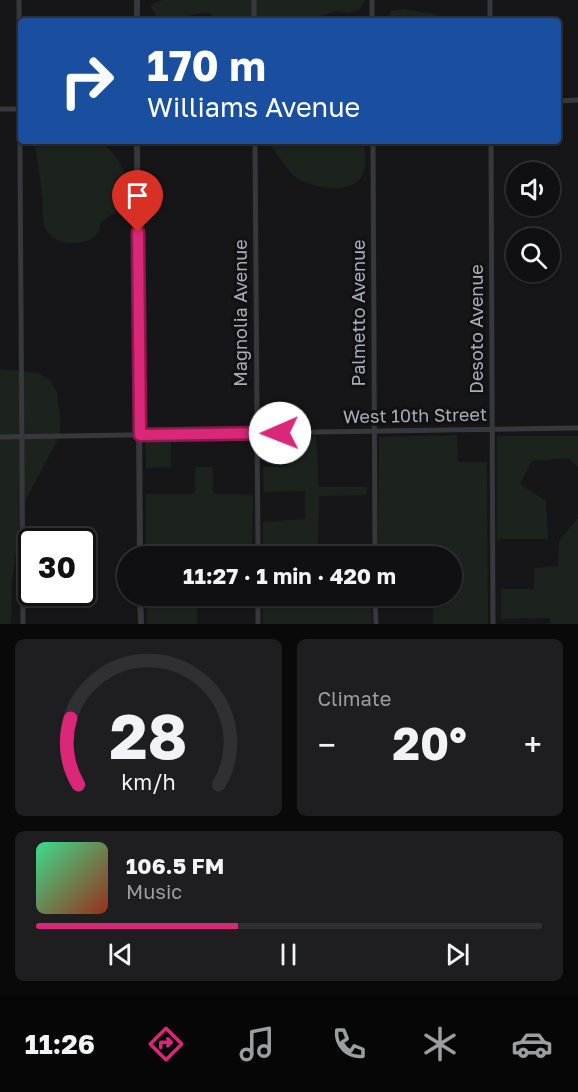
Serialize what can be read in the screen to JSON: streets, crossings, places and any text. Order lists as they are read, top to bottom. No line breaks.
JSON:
{"streets":{"street":["Magnolia Avenue","Palmetto Avenue","Desoto Avenue","West 10th Street"]},"crossings":[["Magnolia Avenue","West 10th Street"],["Palmetto Avenue","West 10th Street"],["Desoto Avenue","West 10th Street"]],"page":{"turn":["170 m","Williams Avenue"],"limit":"30","trip":"11:27 · 1 min · 420 m","tile":"Climate","heat":["−","20°","+"],"song":["106.5 FM","Music"],"tabs":"11:26","gauge":["28","km/h"]}}
